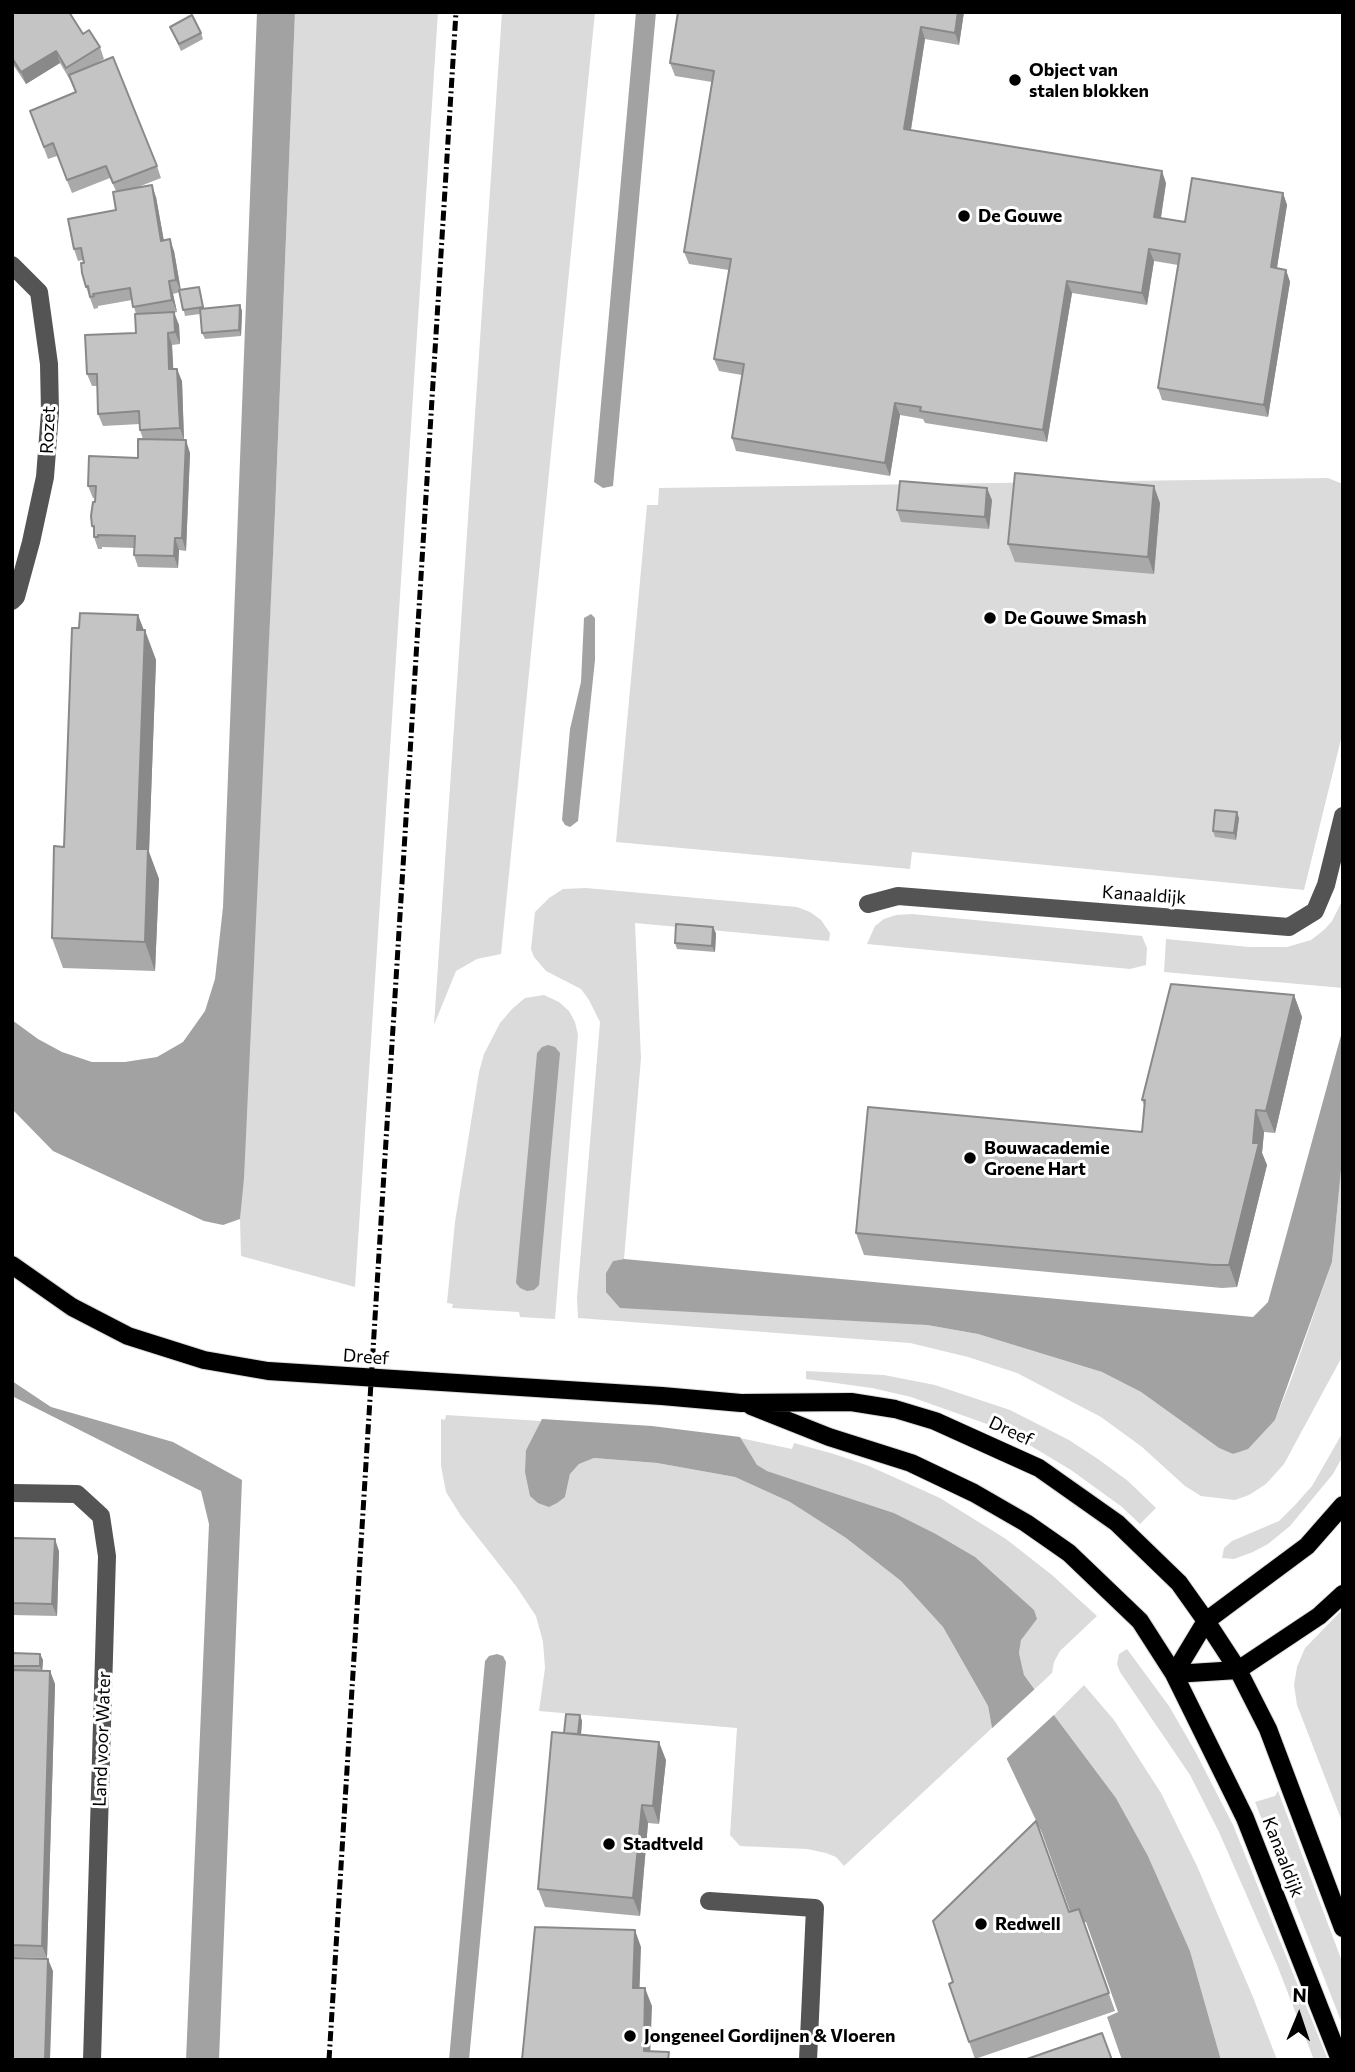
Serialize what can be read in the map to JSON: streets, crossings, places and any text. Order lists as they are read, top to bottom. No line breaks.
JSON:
{"streets":{"main road":["Kanaaldijk","Dreef"],"street":["Rozet","Land voor Water"]},"crossings":[["Kanaaldijk","Dreef"]],"places":["Object van stalen blokken","De Gouwe","De Gouwe Smash","Bouwacademie Groene Hart","Stadtveld","Redwell","Jongeneel Gordijnen & Vloeren"],"north":"top"}
